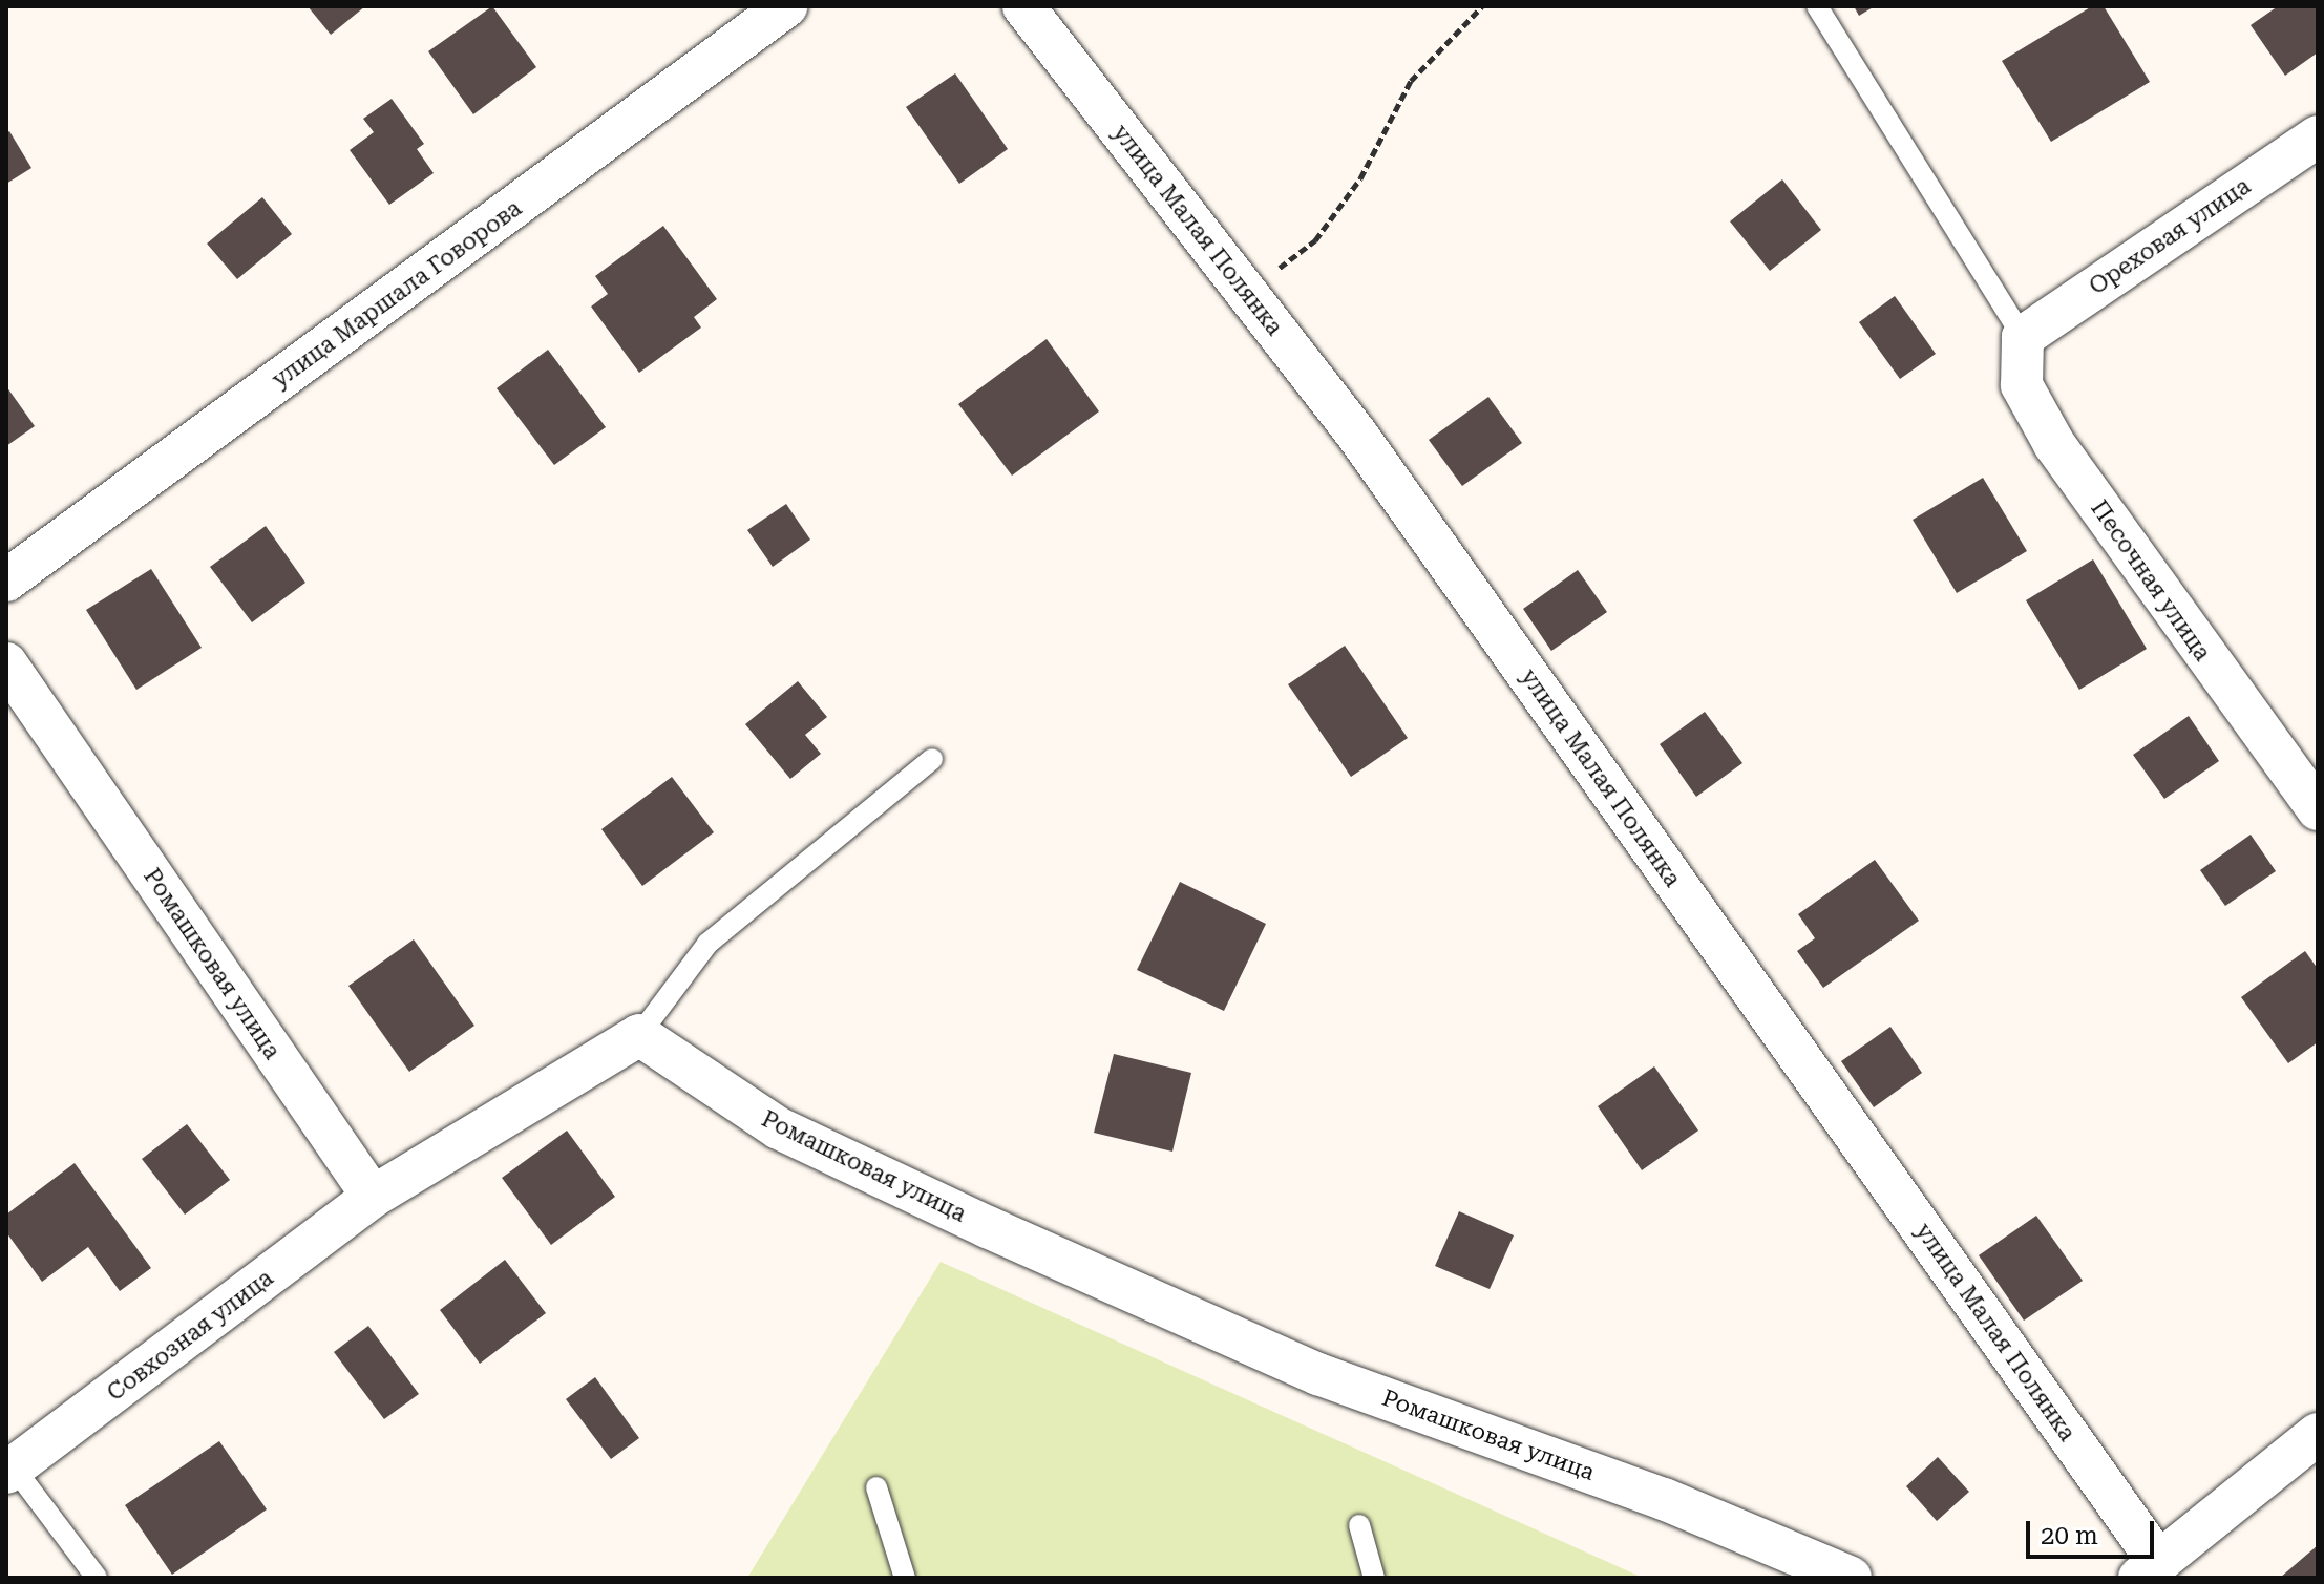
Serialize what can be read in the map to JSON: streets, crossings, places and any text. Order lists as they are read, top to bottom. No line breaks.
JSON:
{"streets":{"street":["улица Малая Полянка","Ореховая улица","улица Маршала Говорова","Песочная улица","Ромашковая улица","Совхозная улица"]},"crossings":[["Ореховая улица","Песочная улица"],["Ромашковая улица","Совхозная улица"]],"scale_bar":"20 m"}
